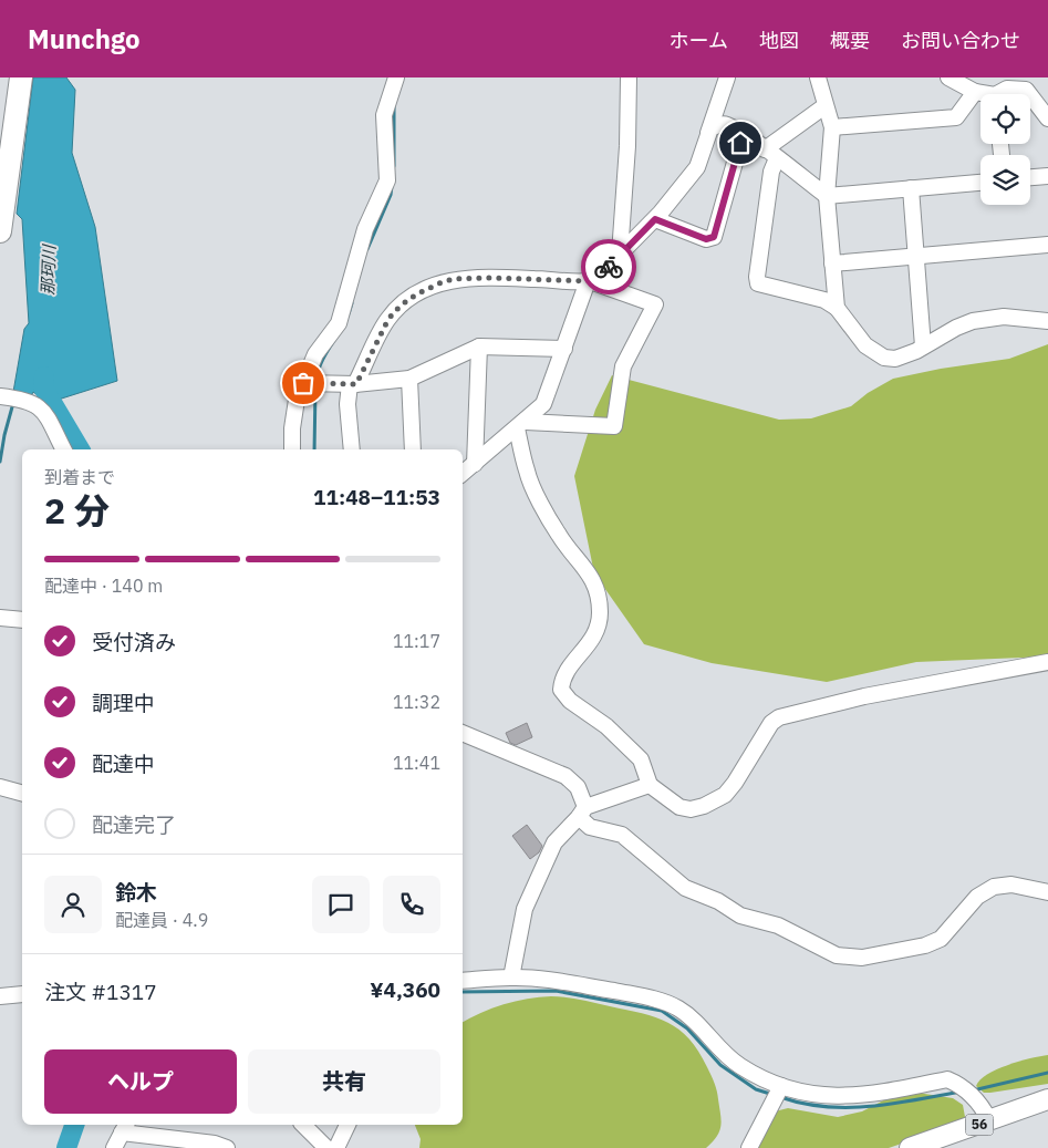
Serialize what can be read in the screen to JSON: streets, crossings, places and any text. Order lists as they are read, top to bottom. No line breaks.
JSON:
{"streets":{"main road":["56"]},"water":["那珂川"],"page":{"header":"Munchgo","nav":["ホーム","地図","概要","お問い合わせ"],"heading":["2 分","到着まで","11:48–11:53"],"panel":["鈴木","配達員 · 4.9","注文 #1317","¥4,360"],"bar":"配達中 · 140 m","list":[["受付済み","11:17"],["調理中","11:32"],["配達中","11:41"],"配達完了"],"buttons":["ヘルプ","共有"]}}
